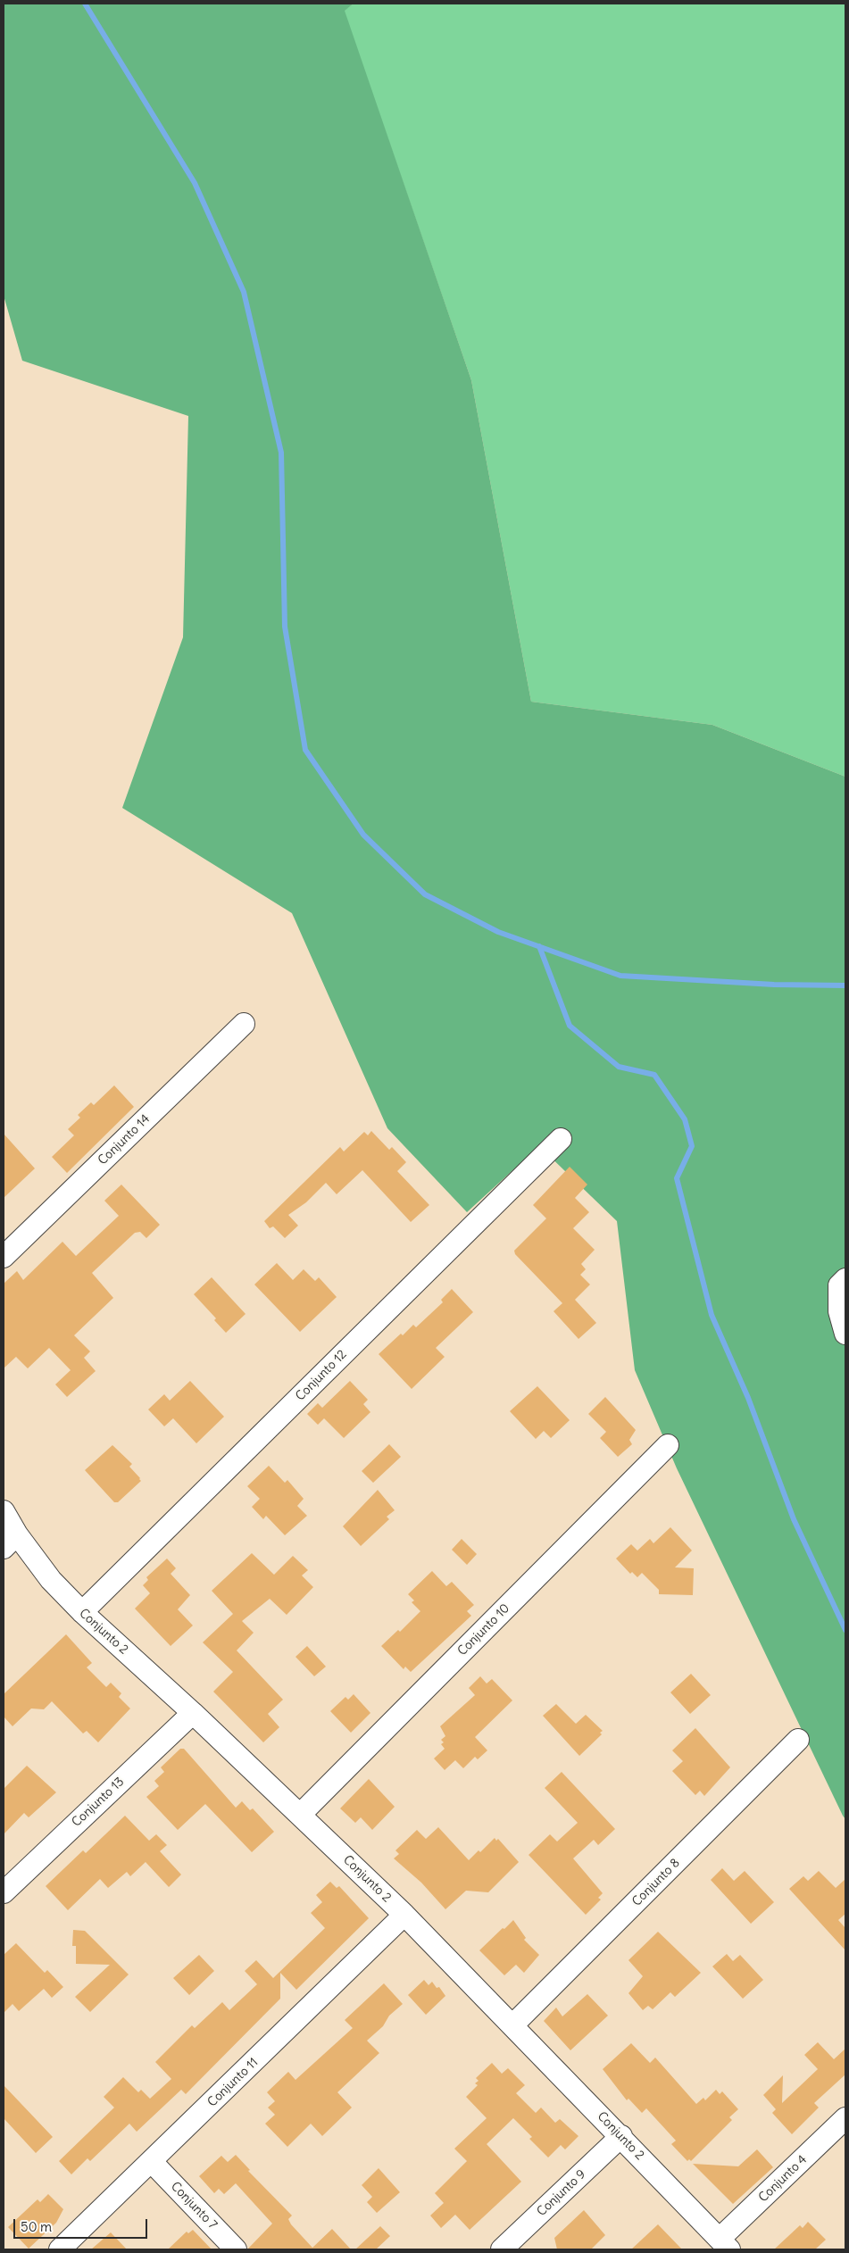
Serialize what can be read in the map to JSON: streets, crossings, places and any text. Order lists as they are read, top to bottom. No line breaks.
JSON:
{"streets":{"street":["Conjunto 14","Conjunto 12","Conjunto 10","Conjunto 2","Conjunto 13","Conjunto 8","Conjunto 11","Conjunto 4","Conjunto 9","Conjunto 7"]},"crossings":[["Conjunto 12","Conjunto 2"],["Conjunto 10","Conjunto 2"],["Conjunto 2","Conjunto 13"],["Conjunto 2","Conjunto 8"],["Conjunto 2","Conjunto 11"],["Conjunto 2","Conjunto 4"],["Conjunto 2","Conjunto 9"],["Conjunto 11","Conjunto 7"]],"scale_bar":"50 m"}
